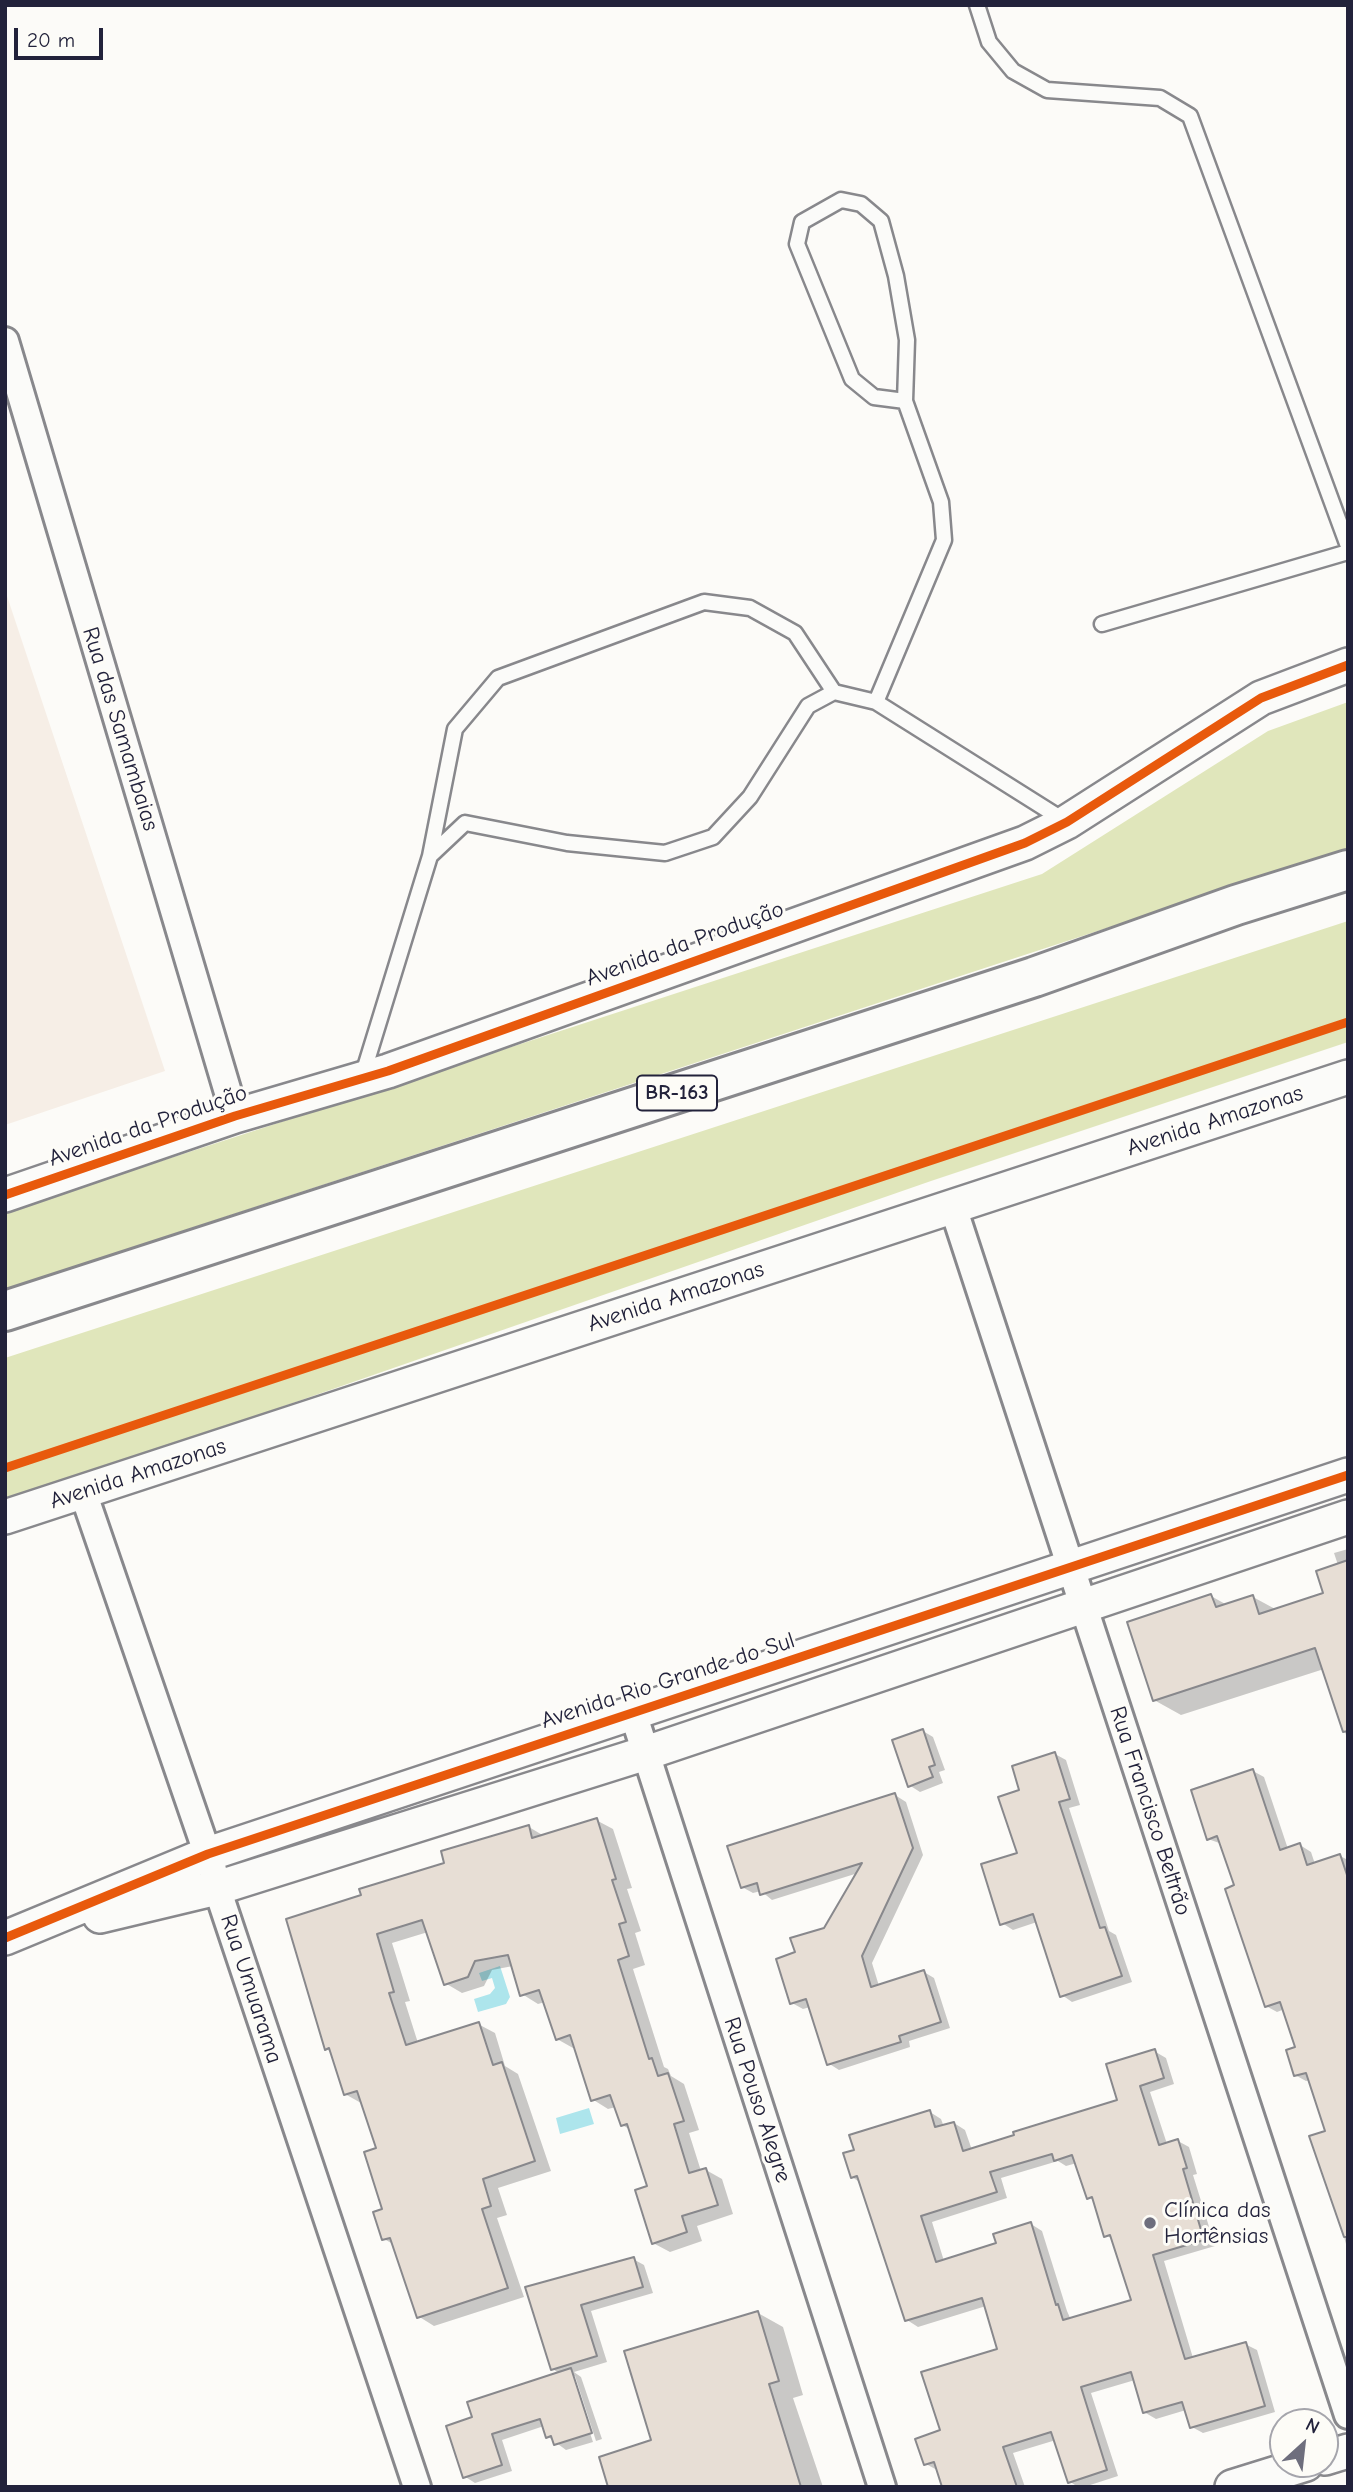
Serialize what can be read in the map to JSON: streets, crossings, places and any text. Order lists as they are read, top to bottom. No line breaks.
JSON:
{"streets":{"highway":["BR-163"],"street":["Rua das Samambaias","Avenida da Produção","Avenida Amazonas","Avenida Rio Grande do Sul","Rua Francisco Beltrão","Rua Umuarama","Rua Pouso Alegre"]},"crossings":[["Rua das Samambaias","Avenida da Produção"],["Avenida Amazonas","Rua Francisco Beltrão"],["Avenida Amazonas","Rua Umuarama"],["Avenida Rio Grande do Sul","Rua Francisco Beltrão"],["Avenida Rio Grande do Sul","Rua Umuarama"],["Avenida Rio Grande do Sul","Rua Pouso Alegre"]],"places":["Clínica das Hortênsias"],"scale_bar":"20 m","north":"top right"}
